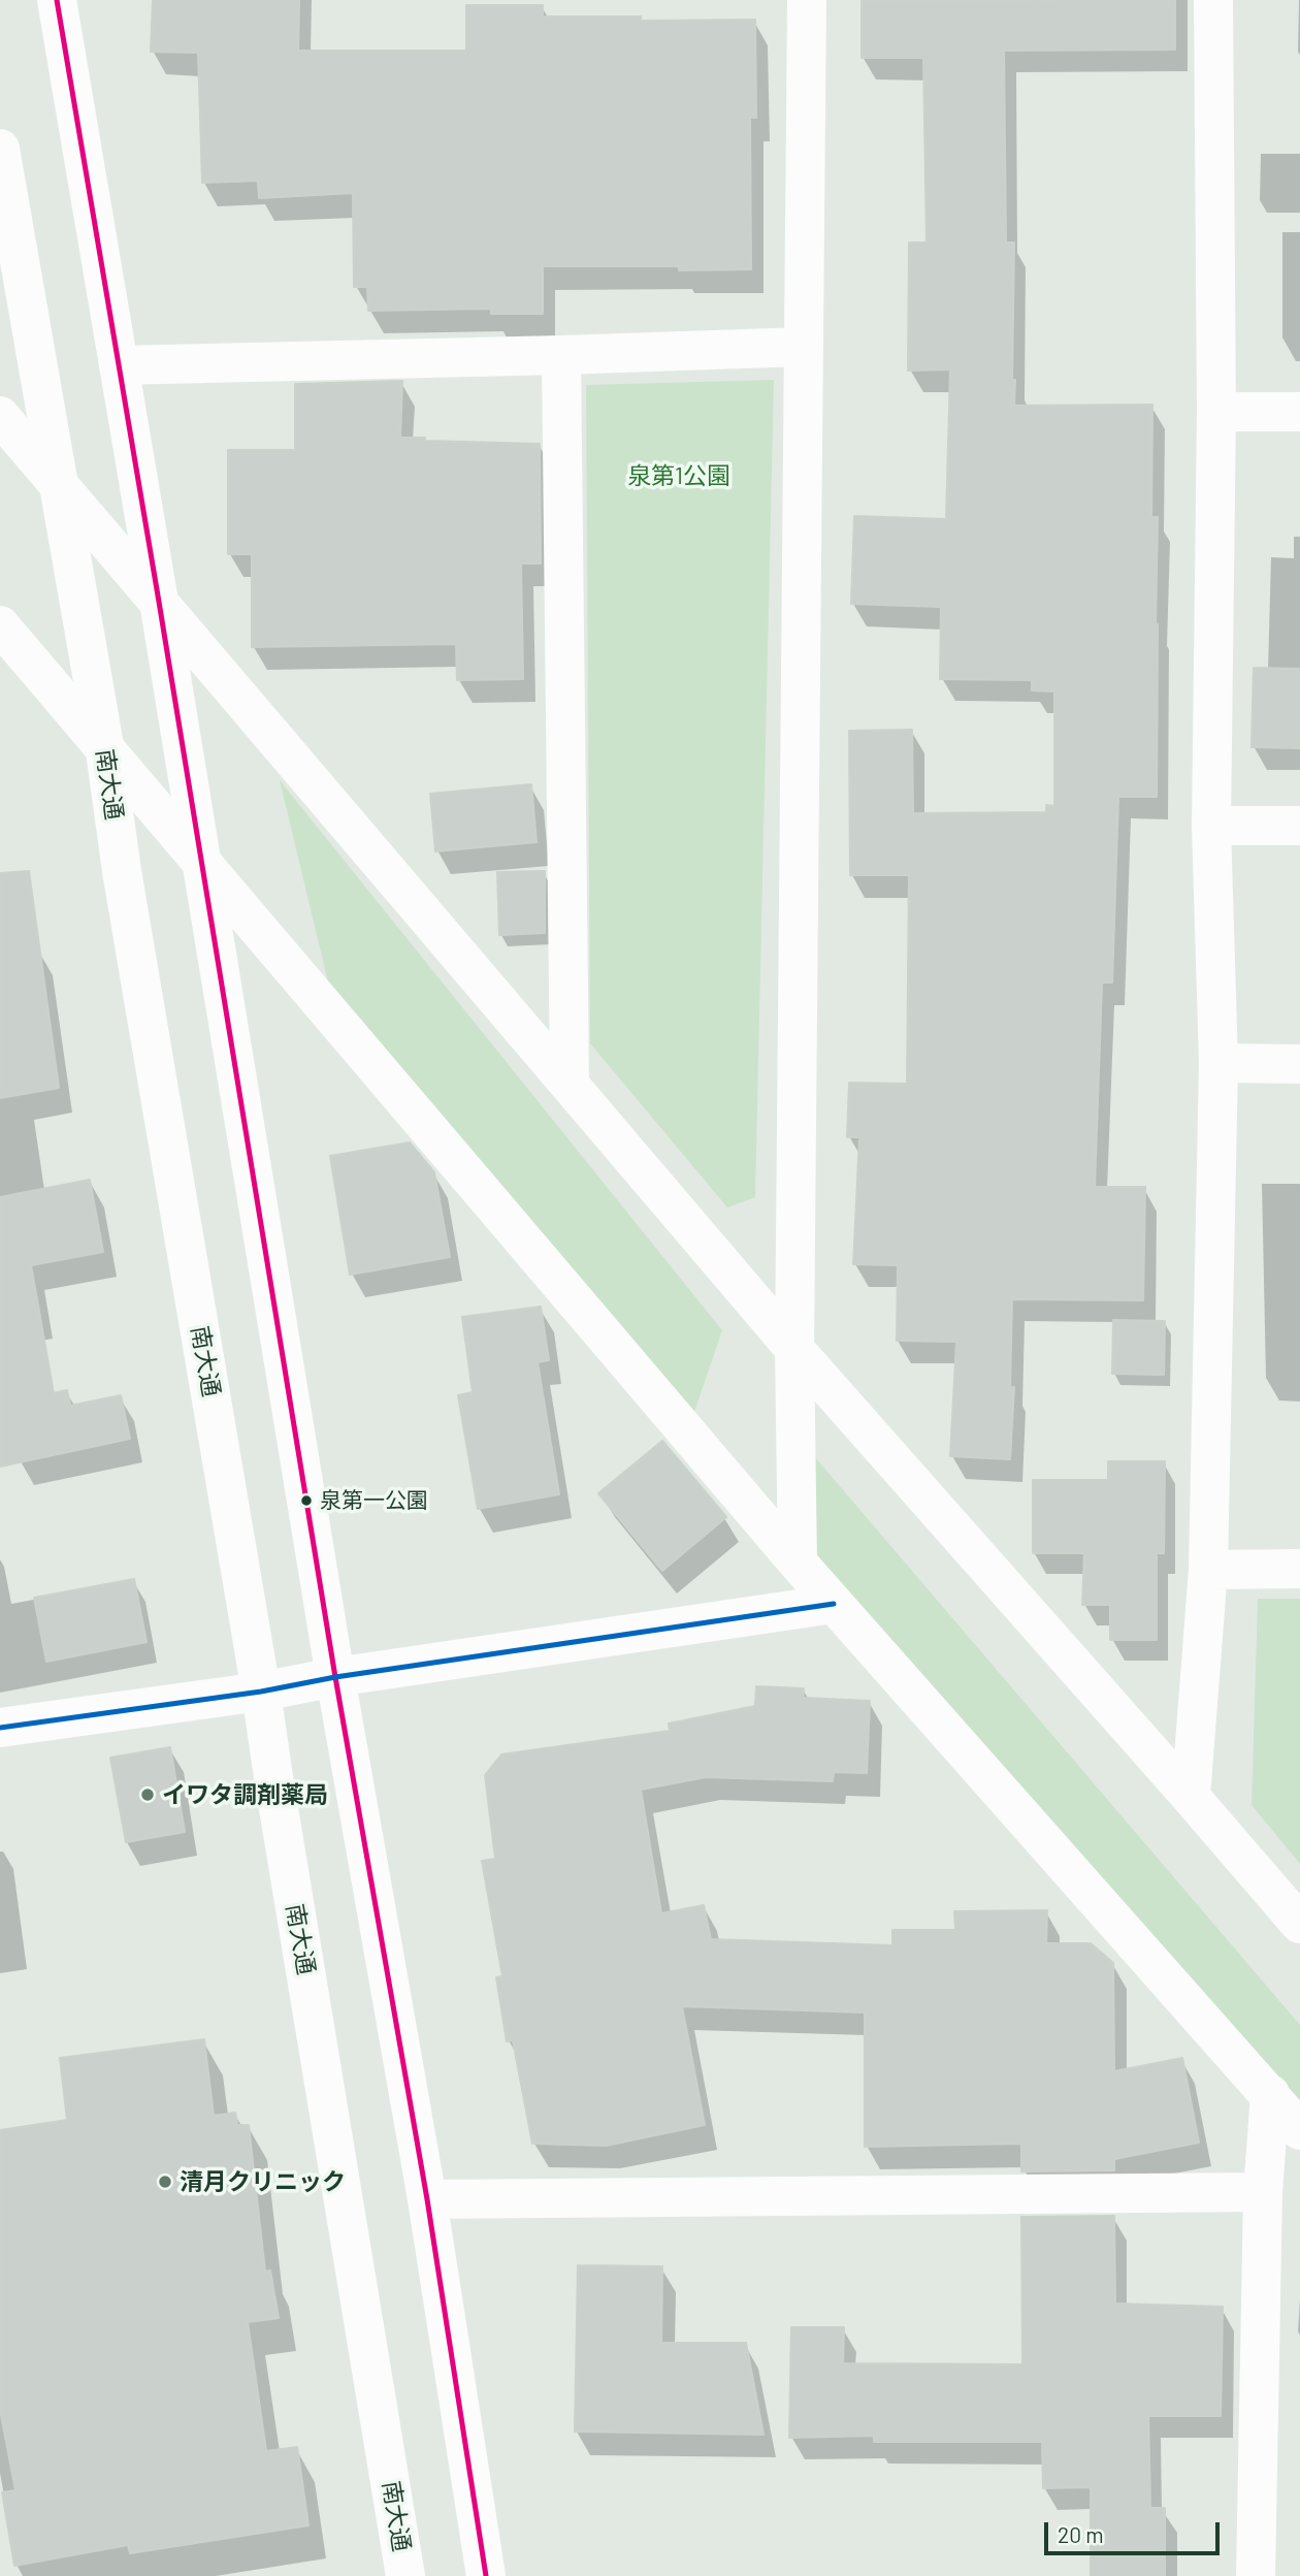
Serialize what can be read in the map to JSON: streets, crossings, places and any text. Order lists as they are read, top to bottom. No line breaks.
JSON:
{"streets":{"street":["南大通"]},"parks":["泉第1公園"],"places":["泉第一公園","イワタ調剤薬局","清月クリニック"],"scale_bar":"20 m"}
